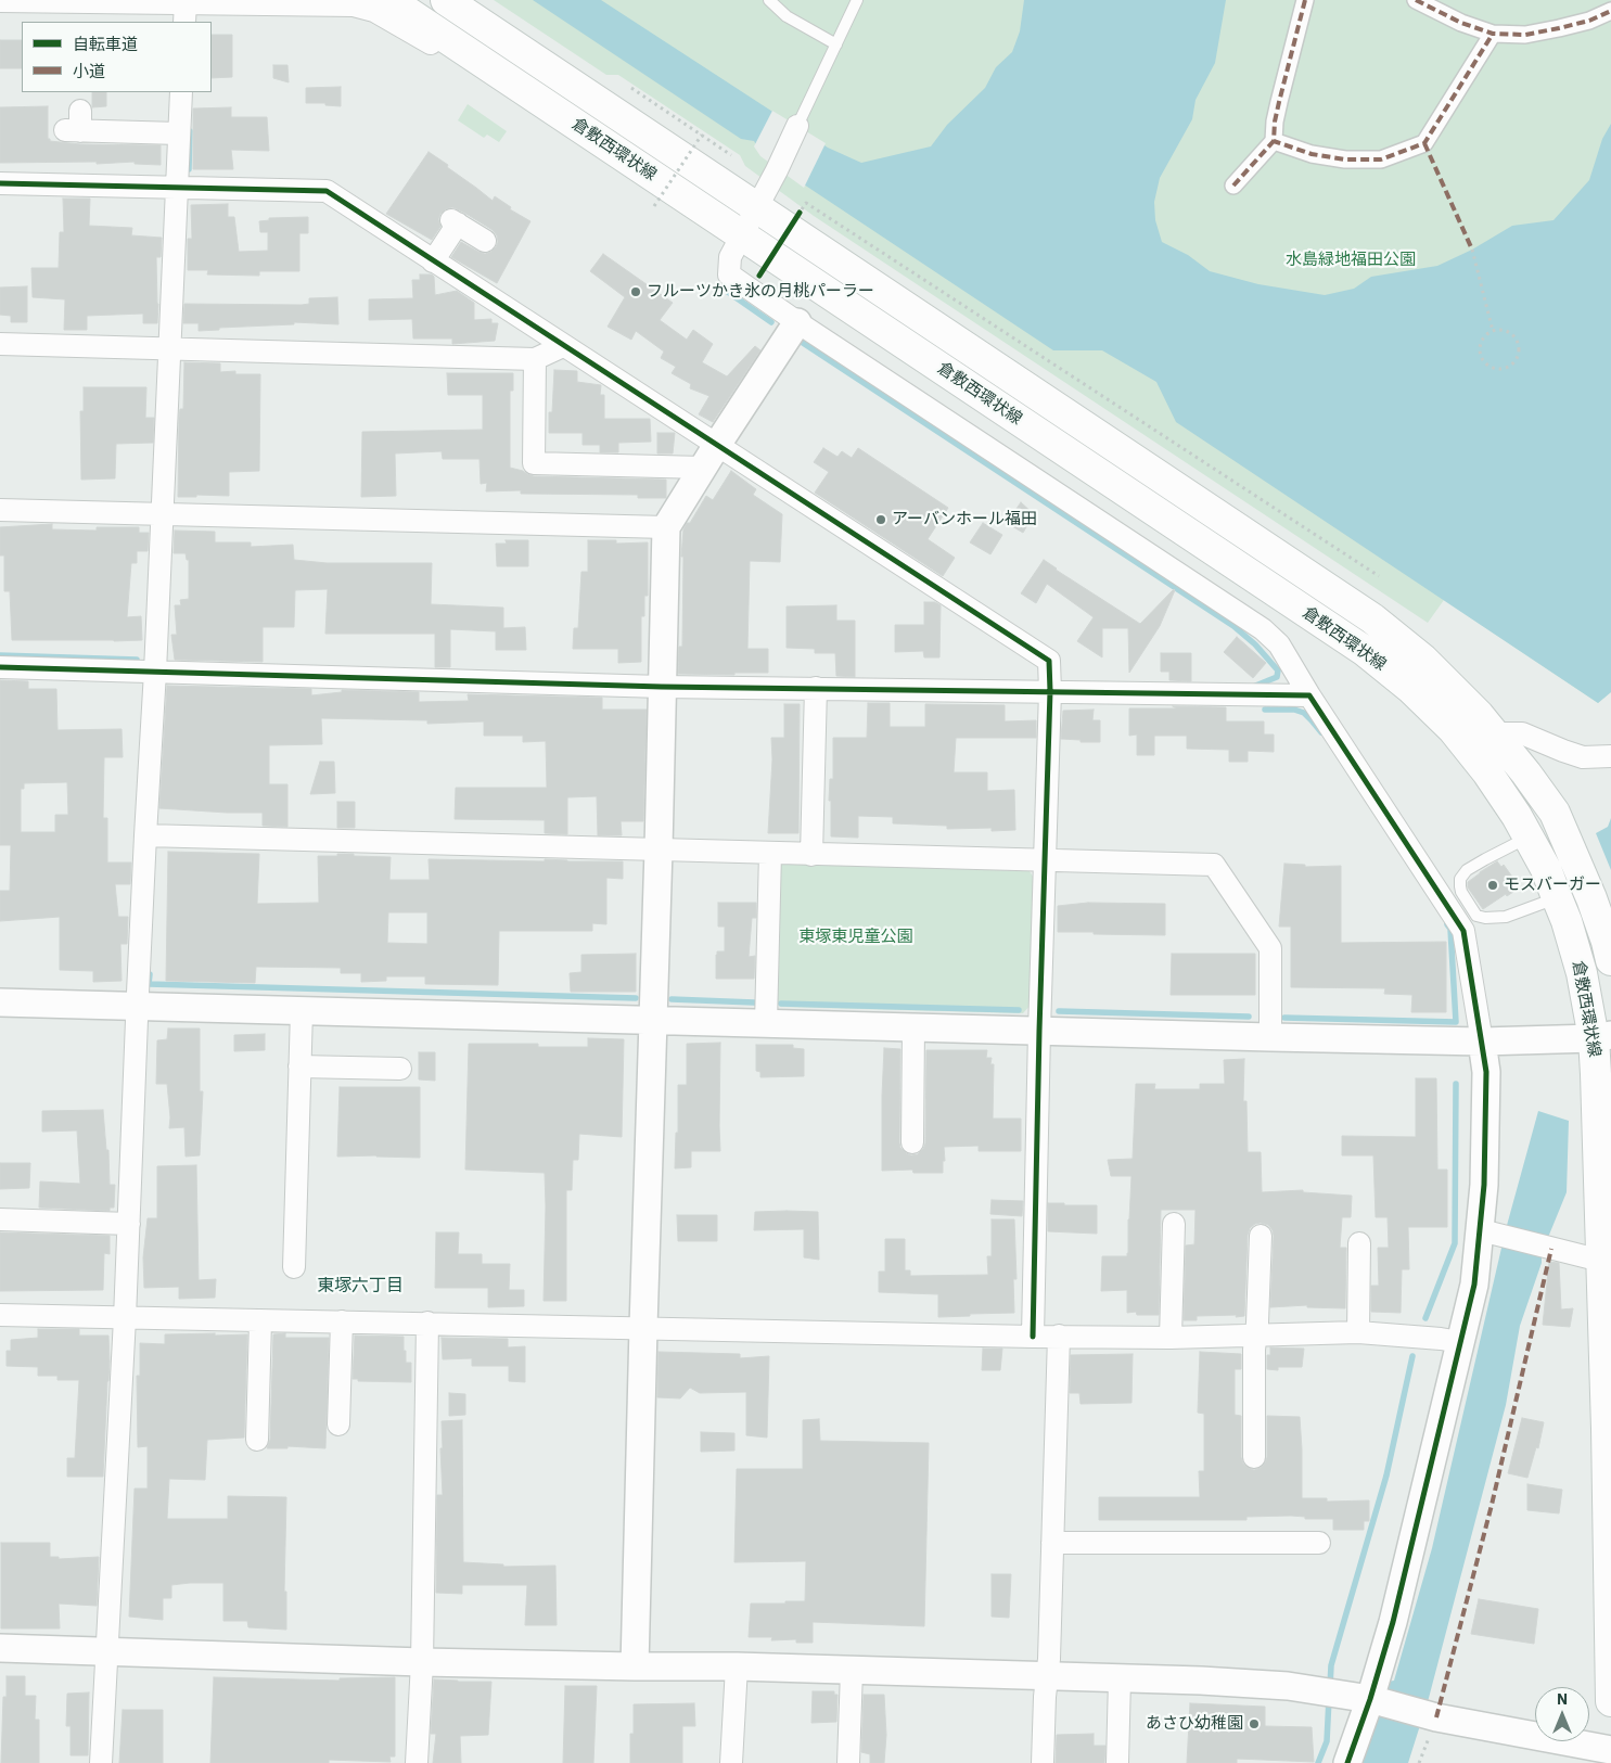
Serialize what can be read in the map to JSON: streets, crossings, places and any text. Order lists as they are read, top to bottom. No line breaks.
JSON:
{"streets":{"main road":["倉敷西環状線"]},"districts":["東塚六丁目"],"parks":["水島緑地福田公園","東塚東児童公園"],"places":["フルーツかき氷の月桃パーラー","アーバンホール福田","モスバーガー","あさひ幼稚園"],"legend":["自転車道","小道"],"north":"top"}
